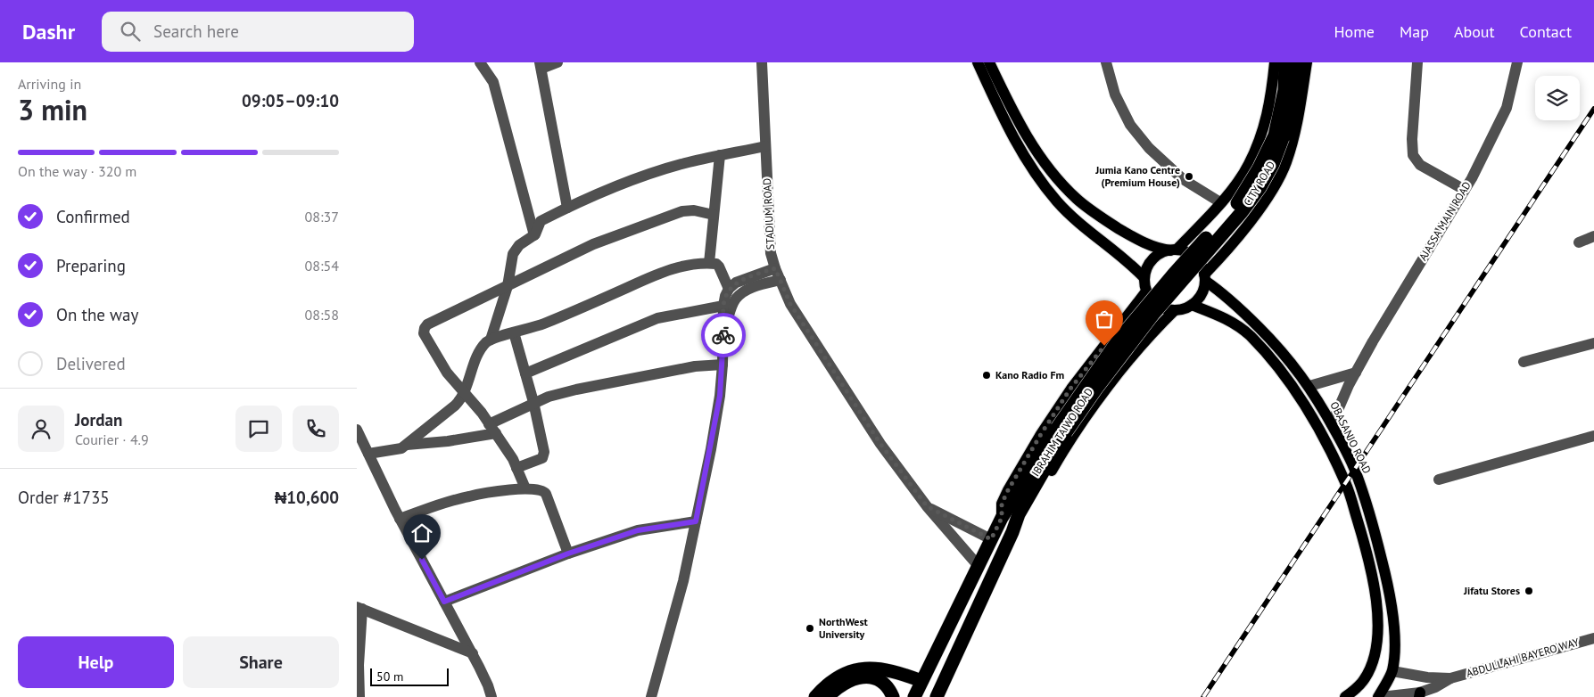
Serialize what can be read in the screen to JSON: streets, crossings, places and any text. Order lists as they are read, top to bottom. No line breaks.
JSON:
{"streets":{"highway":["IBRAHIM TAIWO ROAD"],"main road":["CITY ROAD","OBASANJO ROAD"],"street":["STADIUM ROAD","AJASSA MAIN ROAD","ABDULLAHI BAYERO WAY"]},"crossings":[["CITY ROAD","IBRAHIM TAIWO ROAD"],["CITY ROAD","OBASANJO ROAD"],["STADIUM ROAD","IBRAHIM TAIWO ROAD"],["AJASSA MAIN ROAD","OBASANJO ROAD"],["IBRAHIM TAIWO ROAD","OBASANJO ROAD"]],"places":["Jumia Kano Centre (Premium House)","Kano Radio Fm","Jifatu Stores","NorthWest University"],"scale_bar":"50 m","page":{"header":"Dashr","search":"Search here","nav":["Home","Map","About","Contact"],"heading":["3 min","Arriving in","09:05–09:10"],"panel":["Jordan","Courier · 4.9","Order #1735","₦10,600"],"bar":"On the way · 320 m","list":[["Confirmed","08:37"],["Preparing","08:54"],["On the way","08:58"],"Delivered"],"buttons":["Help","Share"],"scale":"50 m"}}
